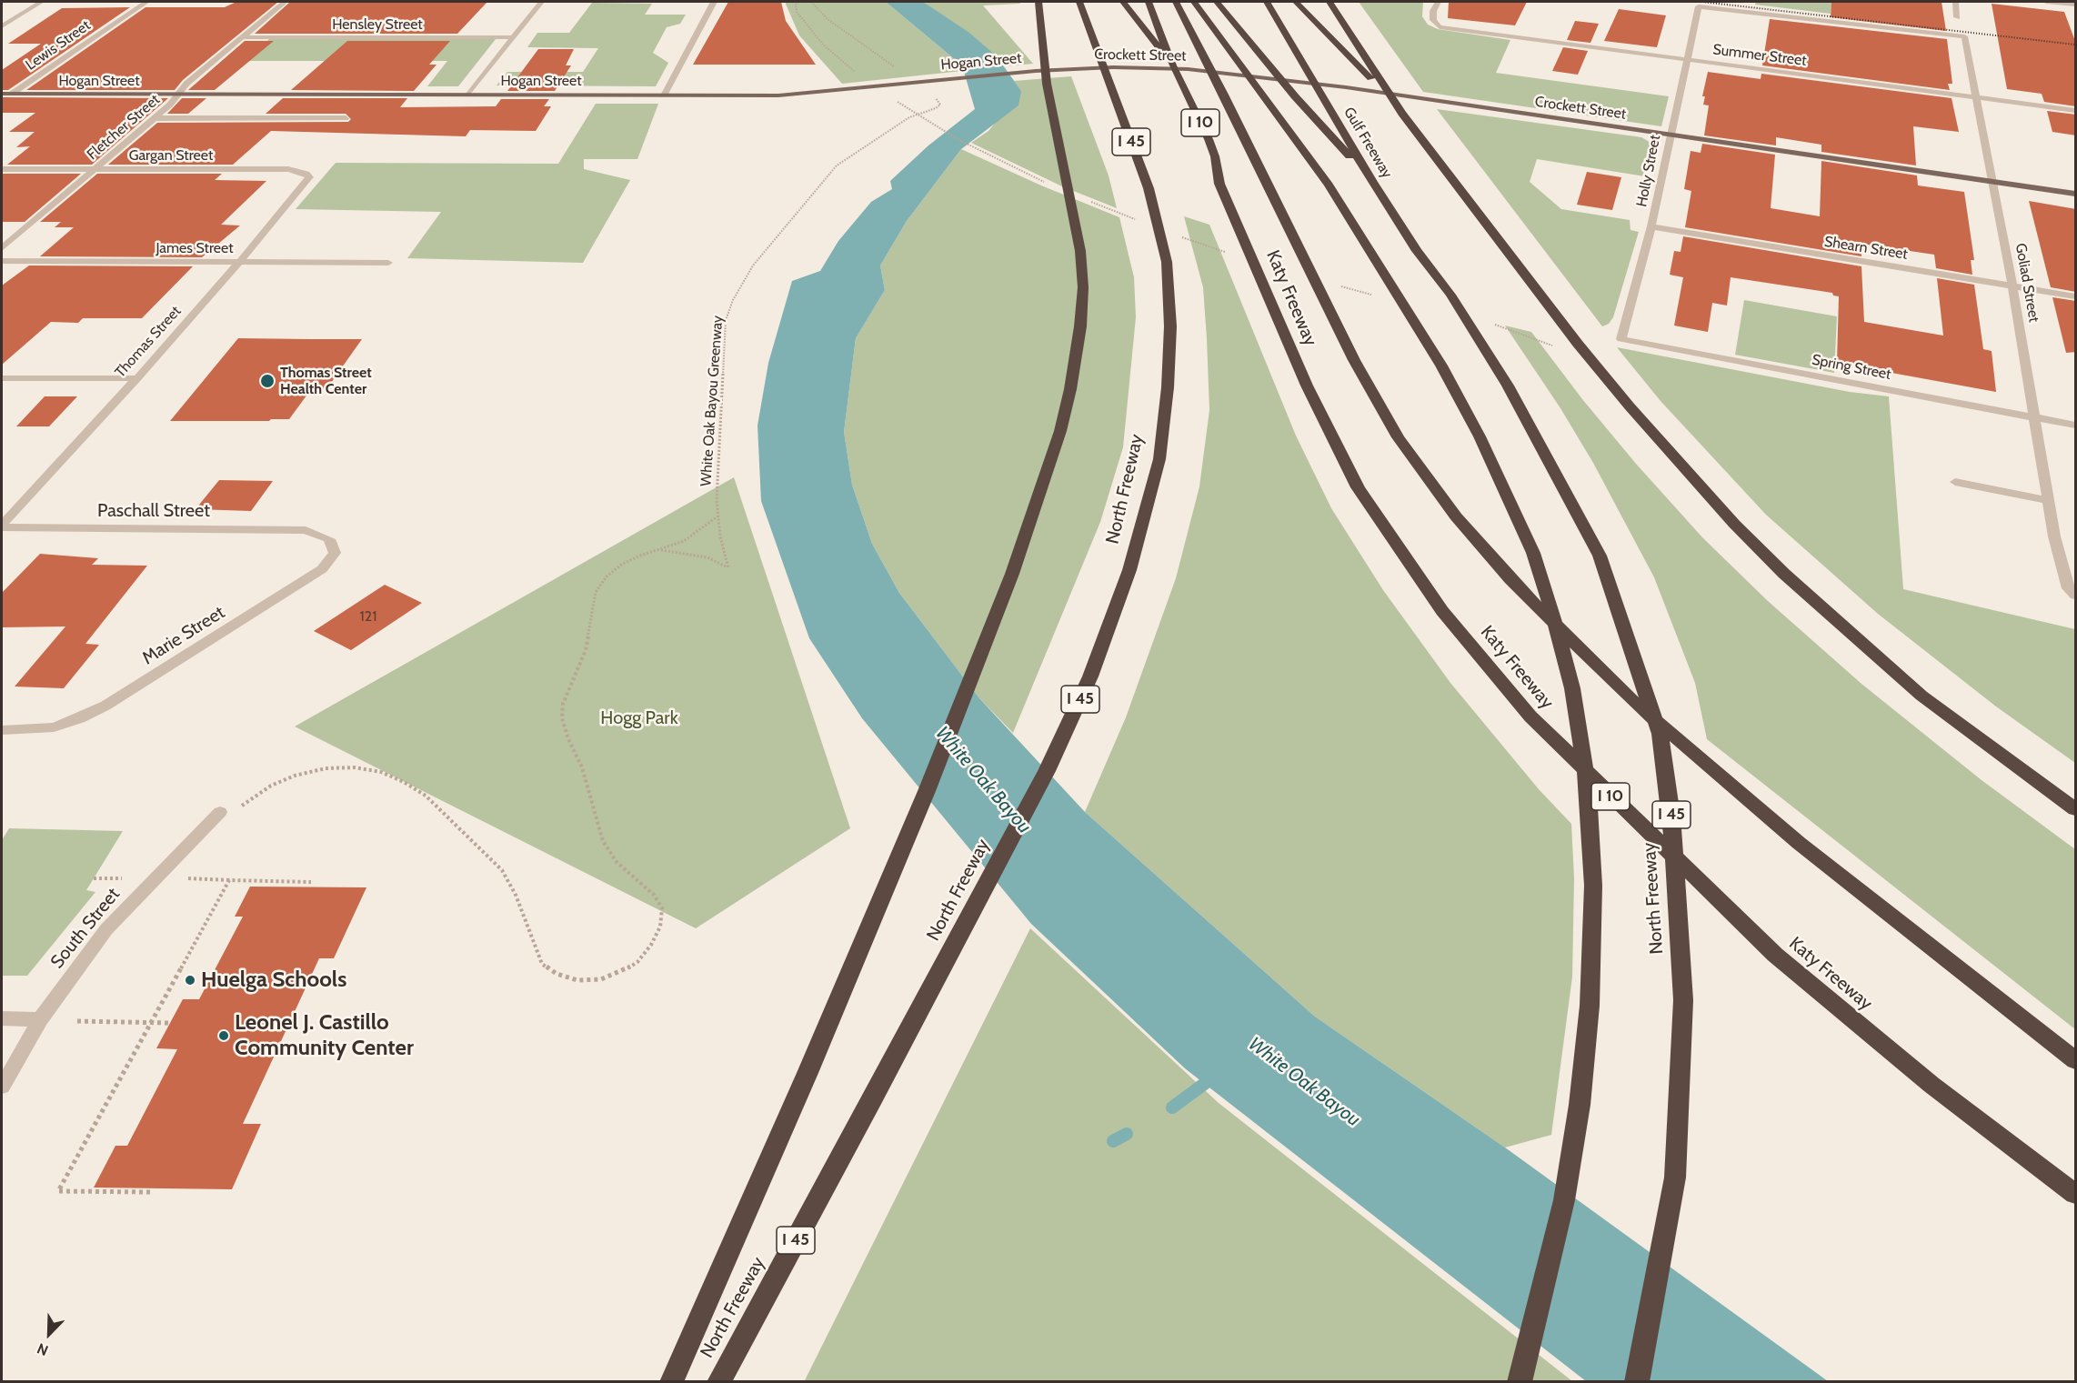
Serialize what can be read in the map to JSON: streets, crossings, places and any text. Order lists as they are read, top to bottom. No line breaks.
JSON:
{"streets":{"highway":["I 10","I 45","Gulf Freeway","Katy Freeway","North Freeway"],"main road":["Crockett Street","Hogan Street"],"street":["Hensley Street","Lewis Street","Summer Street","Fletcher Street","Gargan Street","Holly Street","James Street","Shearn Street","Goliad Street","Thomas Street","Spring Street","Paschall Street","Marie Street","South Street"],"path":["White Oak Bayou Greenway"]},"crossings":[["Hensley Street","Fletcher Street"],["Lewis Street","Hogan Street"],["Crockett Street","Hogan Street"],["Crockett Street","Holly Street"],["Crockett Street","Goliad Street"],["Summer Street","Holly Street"],["Summer Street","Goliad Street"],["Hogan Street","Fletcher Street"],["Fletcher Street","Gargan Street"],["Gulf Freeway","North Freeway"],["Gargan Street","Thomas Street"],["Holly Street","Shearn Street"],["Holly Street","Goliad Street"],["Holly Street","Spring Street"],["James Street","Thomas Street"],["Shearn Street","Goliad Street"],["Goliad Street","Spring Street"],["Thomas Street","Paschall Street"],["Paschall Street","Marie Street"]],"water":["White Oak Bayou"],"parks":["Hogg Park"],"places":["Thomas Street Health Center","Huelga Schools","Leonel J. Castillo Community Center"],"house_numbers":["121"],"north":"bottom left"}
